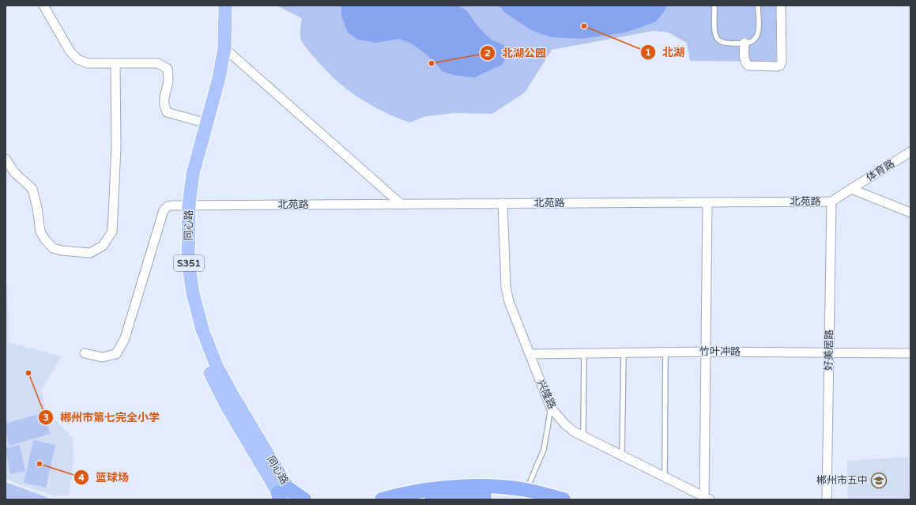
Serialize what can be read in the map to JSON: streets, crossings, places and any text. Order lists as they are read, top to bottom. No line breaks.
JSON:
{"streets":{"main road":["同心路","S351"],"street":["体育路","北苑路","好美居路","竹叶冲路","兴隆路"]},"crossings":[["体育路","北苑路"],["北苑路","同心路"],["北苑路","好美居路"],["北苑路","兴隆路"],["好美居路","竹叶冲路"],["竹叶冲路","兴隆路"]],"places":{"other":["北湖","北湖公园","郴州市第七完全小学","篮球场"],"school or university":["郴州市五中"]}}
